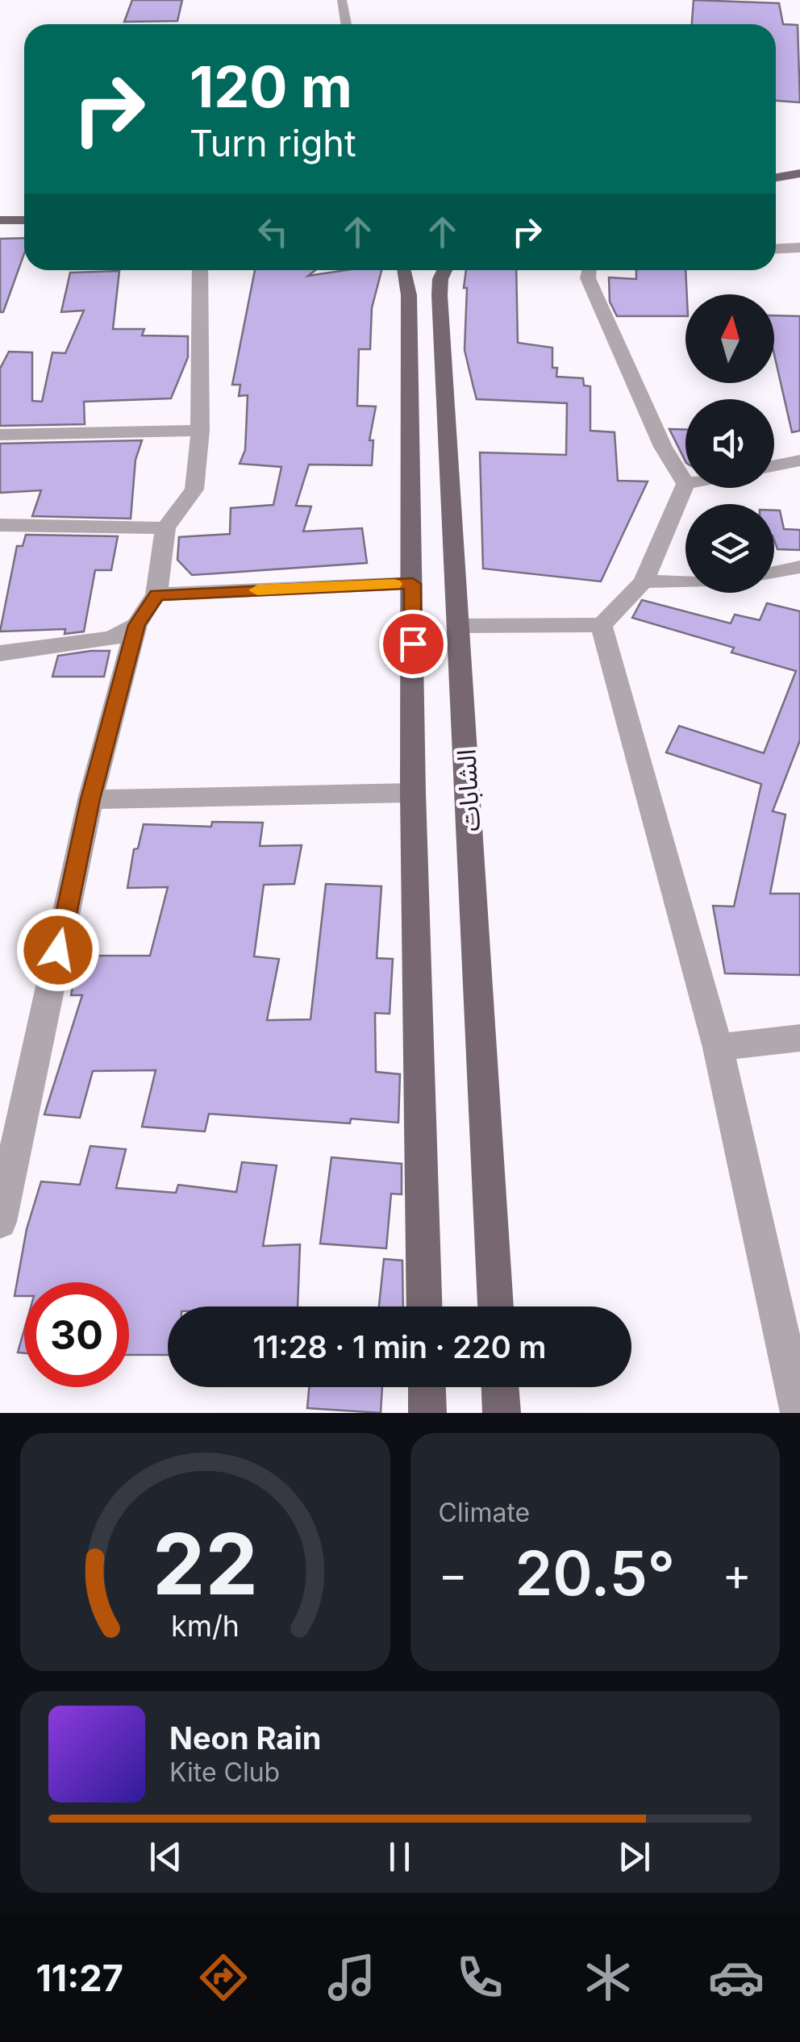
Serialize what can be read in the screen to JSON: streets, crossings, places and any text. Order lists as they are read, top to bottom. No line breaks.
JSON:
{"streets":{"main road":["الشابات"]},"north":"top","page":{"turn":["120 m","Turn right"],"limit":"30","trip":"11:28 · 1 min · 220 m","tile":"Climate","heat":["−","20.5°","+"],"song":["Neon Rain","Kite Club"],"tabs":"11:27","gauge":["22","km/h"]}}
